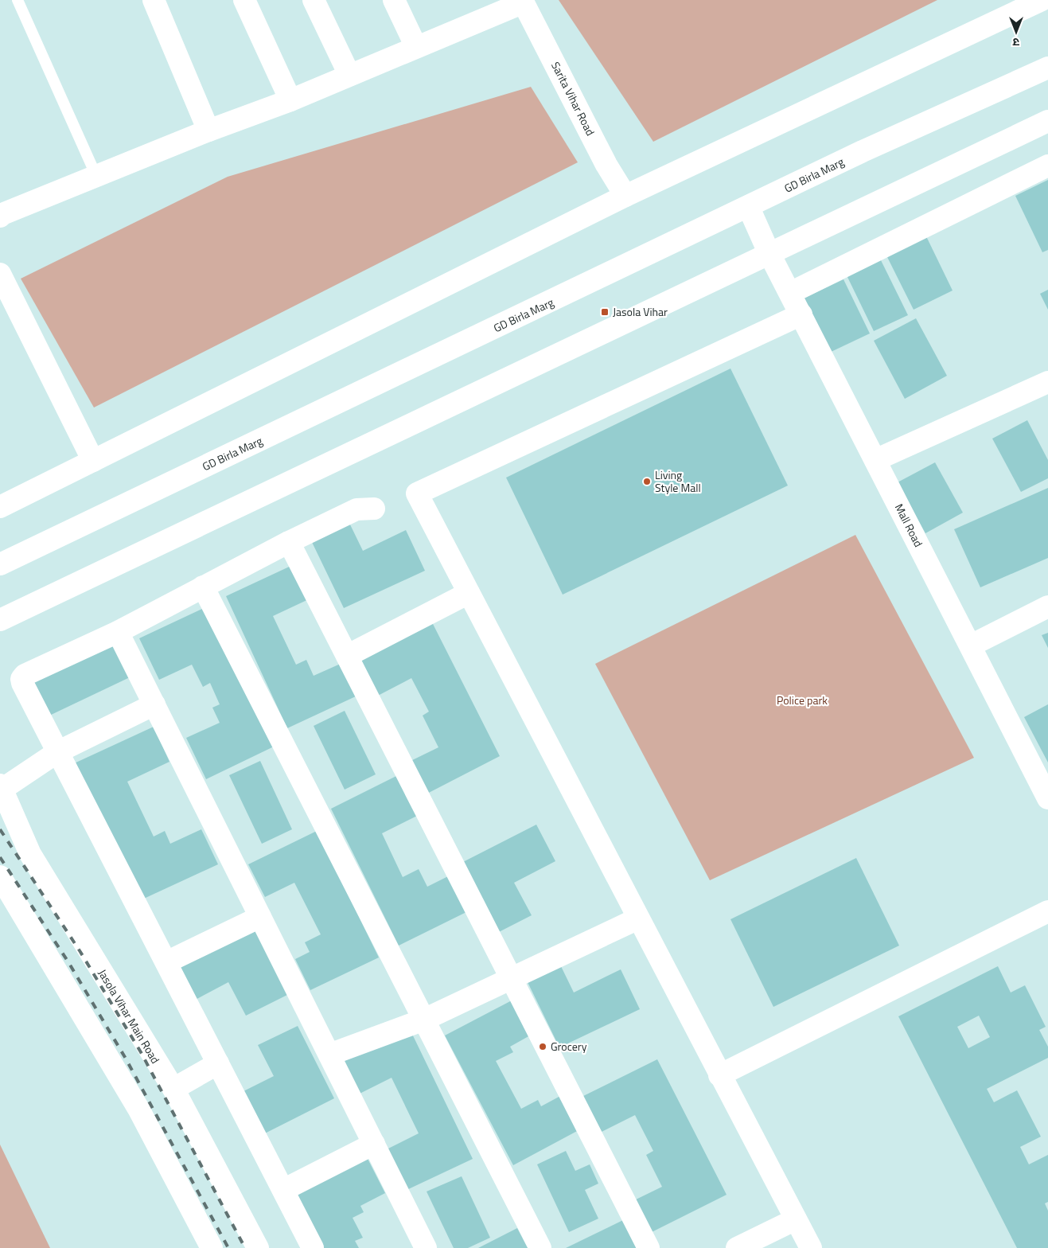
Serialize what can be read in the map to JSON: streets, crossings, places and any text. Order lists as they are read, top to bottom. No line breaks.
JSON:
{"streets":{"street":["Sarita Vihar Road","GD Birla Marg","Mall Road","Jasola Vihar Main Road"]},"crossings":[["GD Birla Marg","Mall Road"]],"parks":["Police park"],"places":{"transit":["Jasola Vihar"],"other":["Living Style Mall","Grocery"]},"north":"bottom"}
